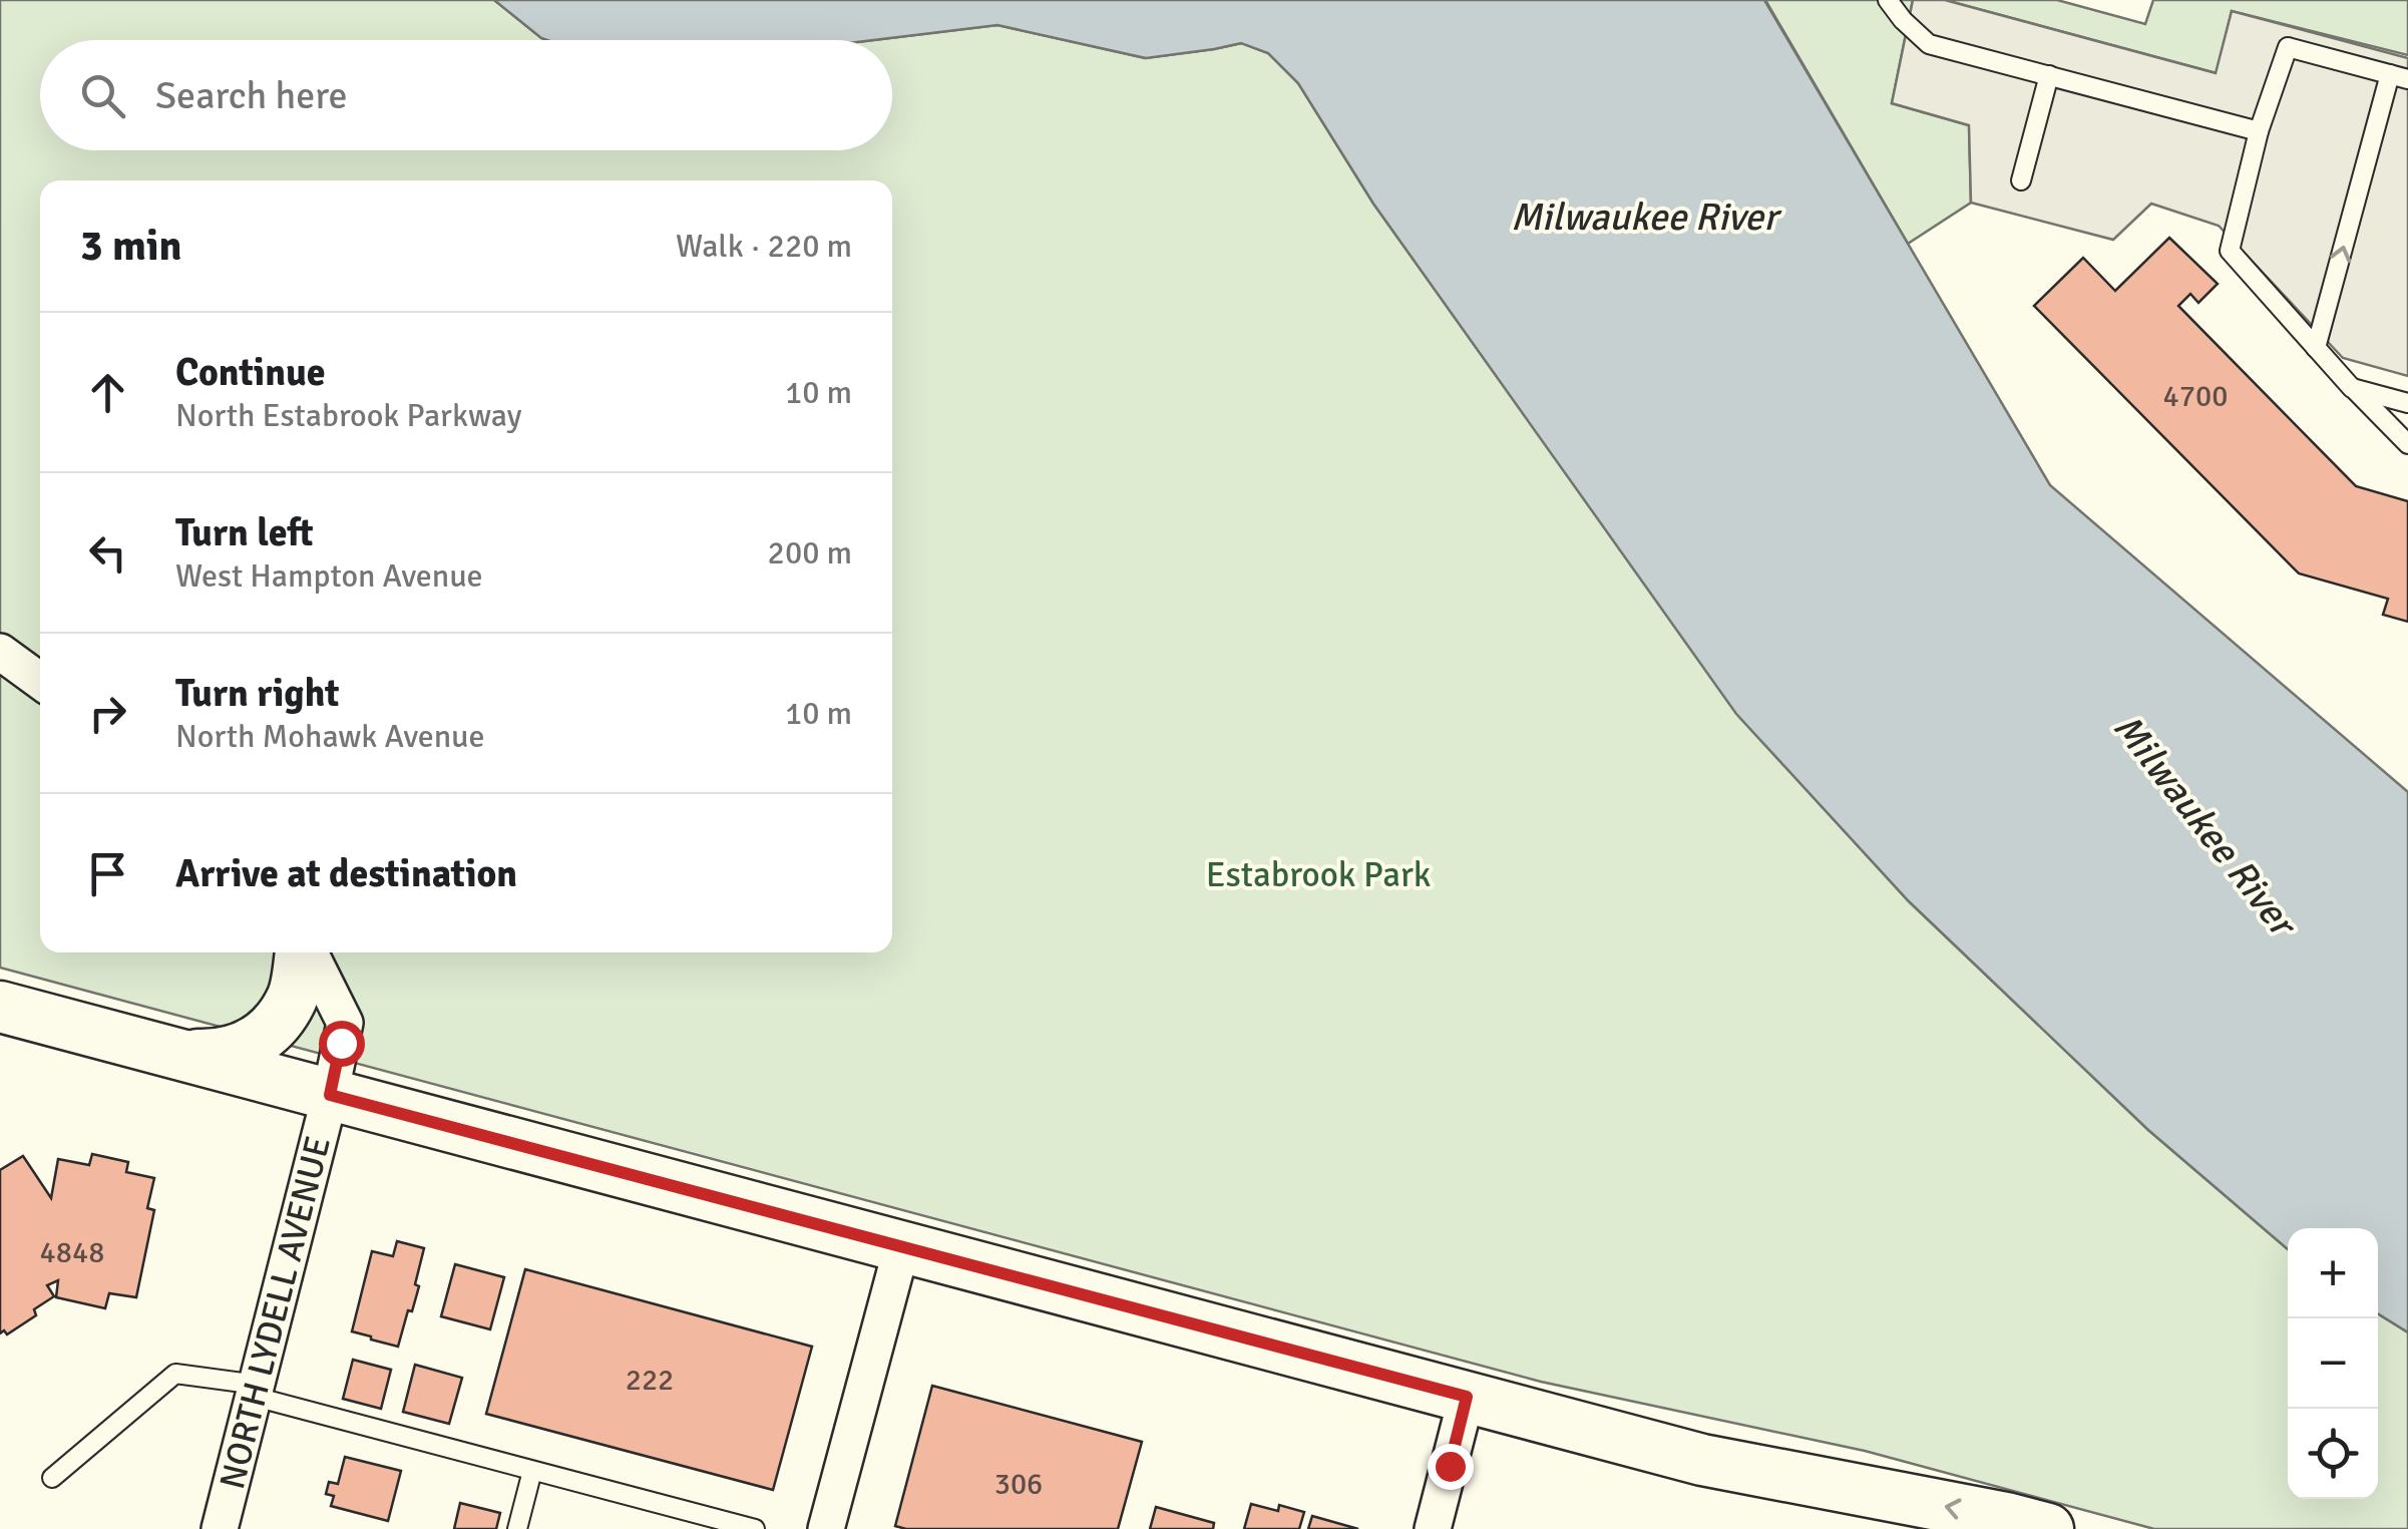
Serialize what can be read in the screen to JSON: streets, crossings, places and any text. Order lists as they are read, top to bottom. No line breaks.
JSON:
{"streets":{"street":["NORTH LYDELL AVENUE"]},"water":["Milwaukee River"],"parks":["Estabrook Park"],"house_numbers":["4700","4848","222","306"],"page":{"search":"Search here","heading":["3 min","Walk · 220 m"],"list":[["Continue","North Estabrook Parkway","10 m"],["Turn left","West Hampton Avenue","200 m"],["Turn right","North Mohawk Avenue","10 m"],"Arrive at destination"],"map_buttons":["+","−"]}}
